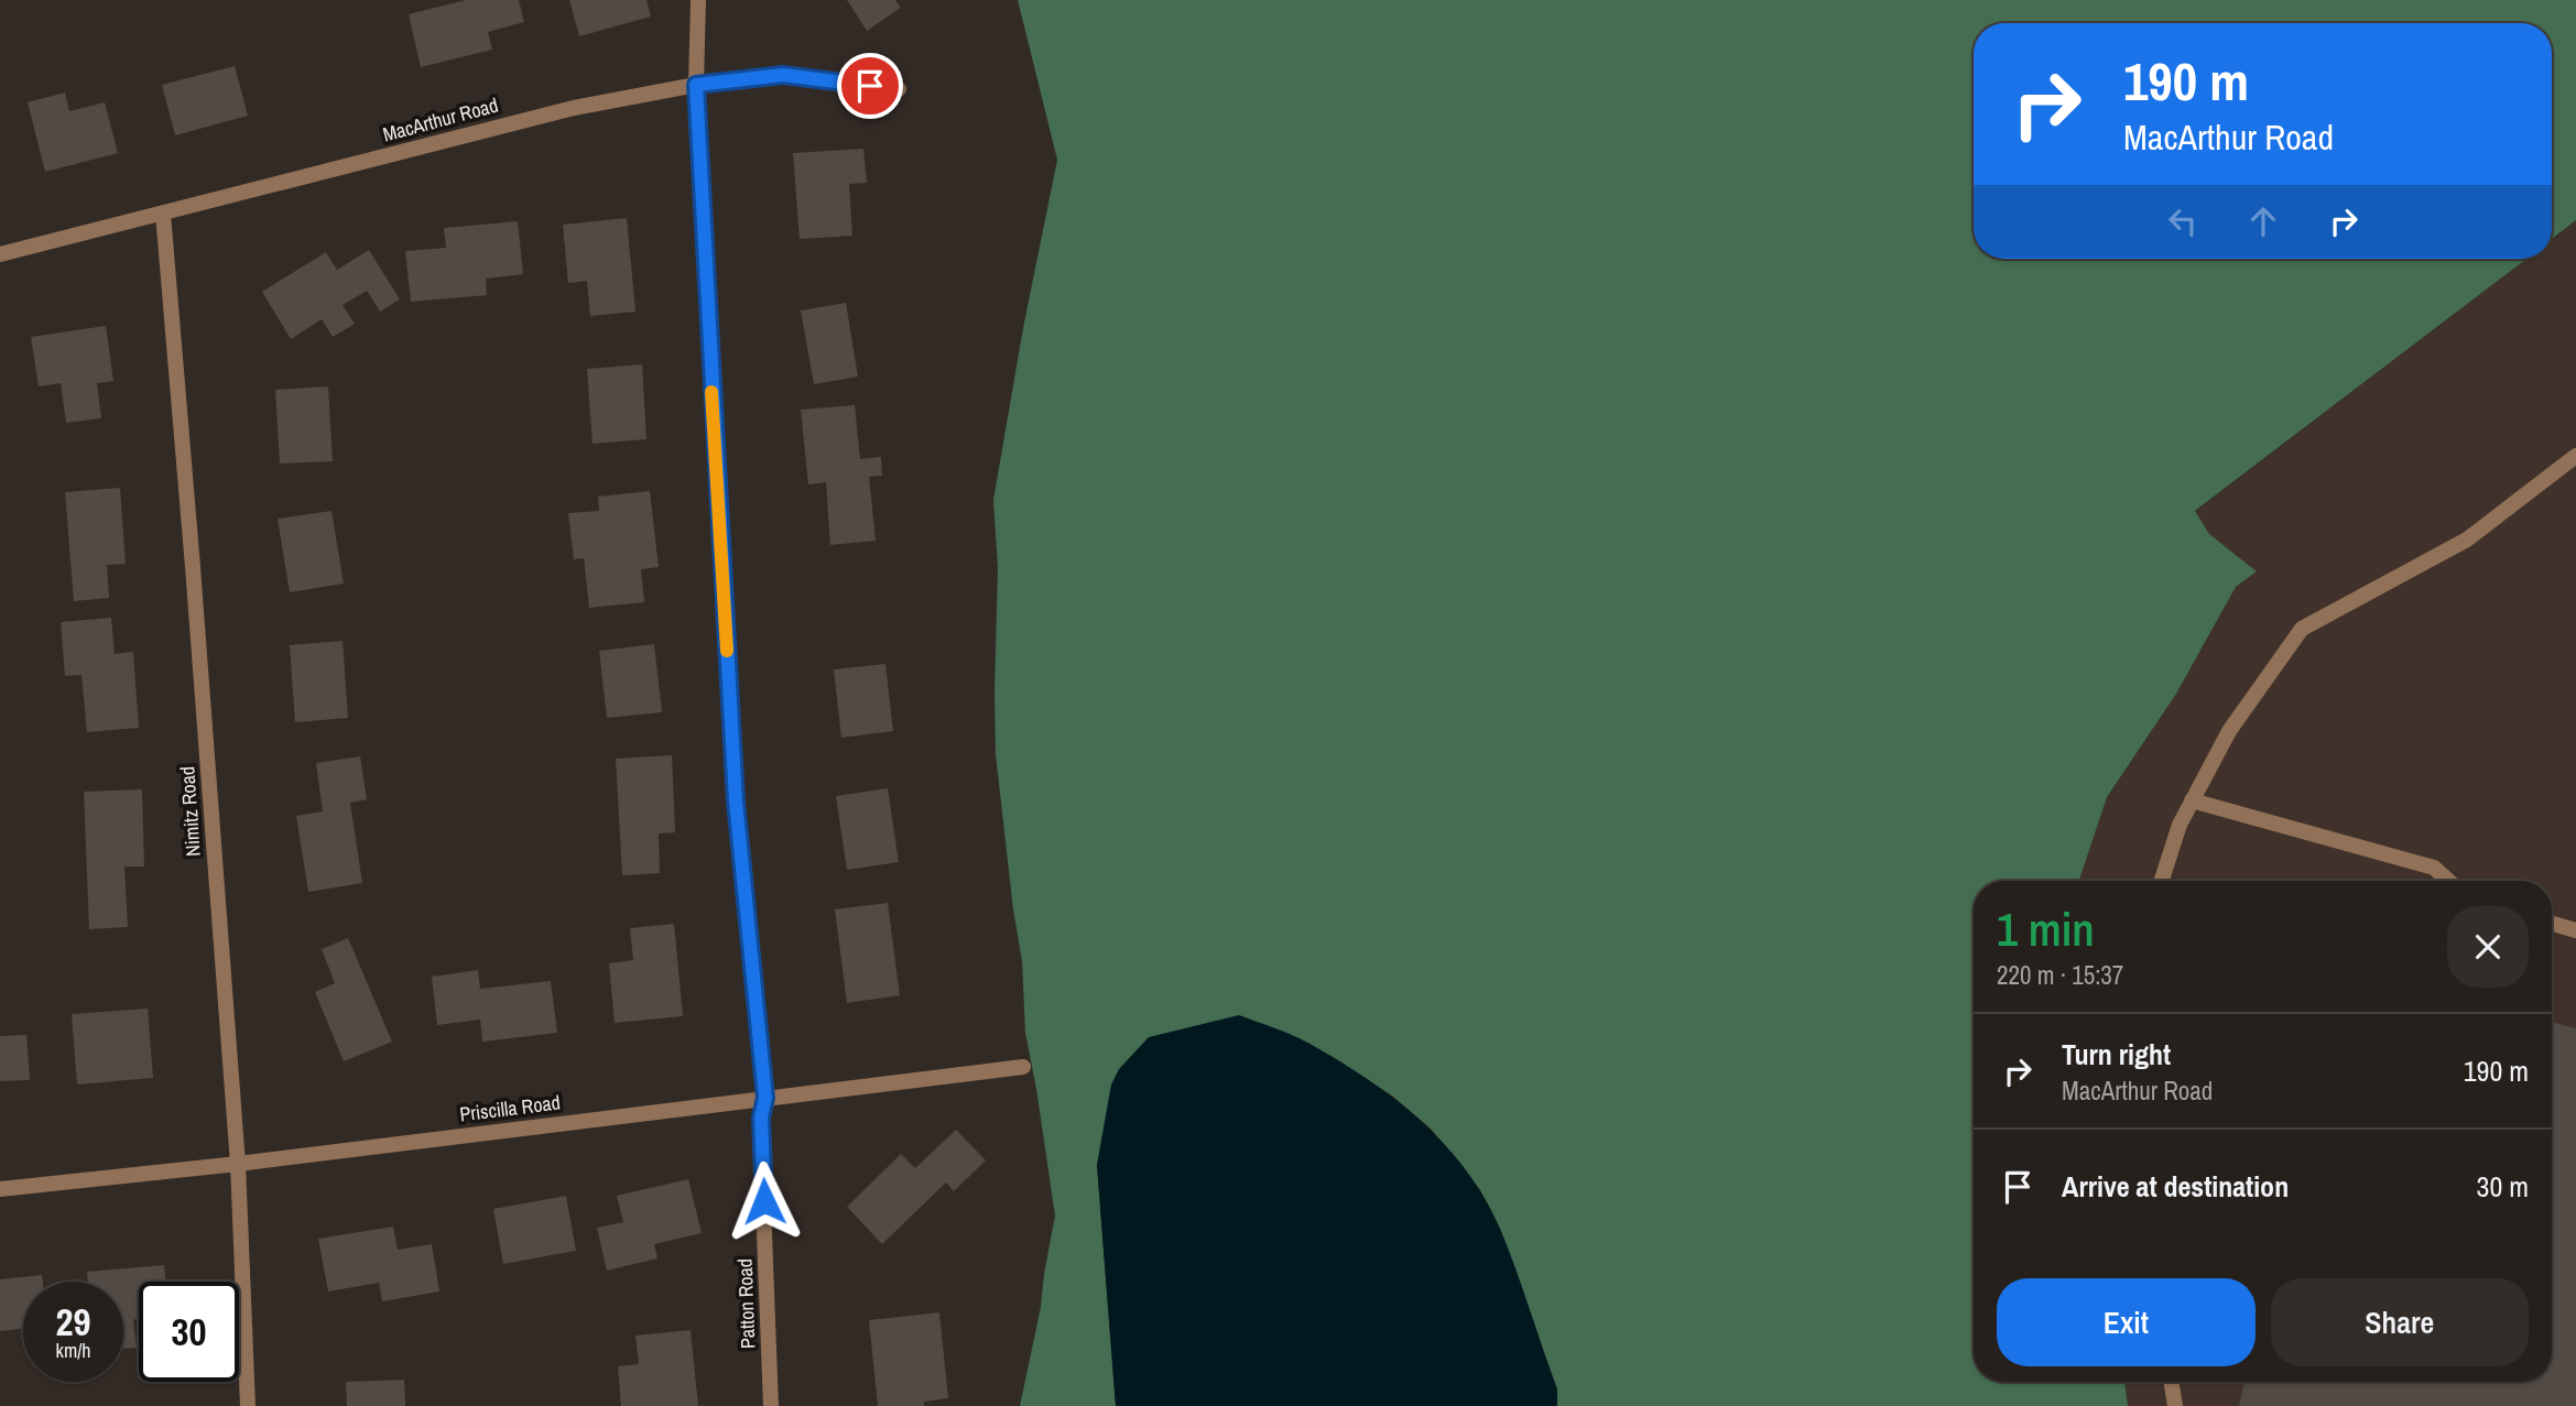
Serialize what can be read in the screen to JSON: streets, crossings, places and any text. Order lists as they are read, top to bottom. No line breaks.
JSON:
{"streets":{"street":["MacArthur Road","Nimitz Road","Priscilla Road","Patton Road"]},"crossings":[["MacArthur Road","Nimitz Road"],["MacArthur Road","Patton Road"],["Nimitz Road","Priscilla Road"],["Priscilla Road","Patton Road"]],"page":{"turn":["190 m","MacArthur Road"],"heading":["1 min","220 m · 15:37"],"list":[{"name":"Turn right","note":"MacArthur Road","value":"190 m"},{"name":"Arrive at destination","value":"30 m"}],"buttons":["Exit","Share"],"speed":"29 km/h","limit":"30"}}
